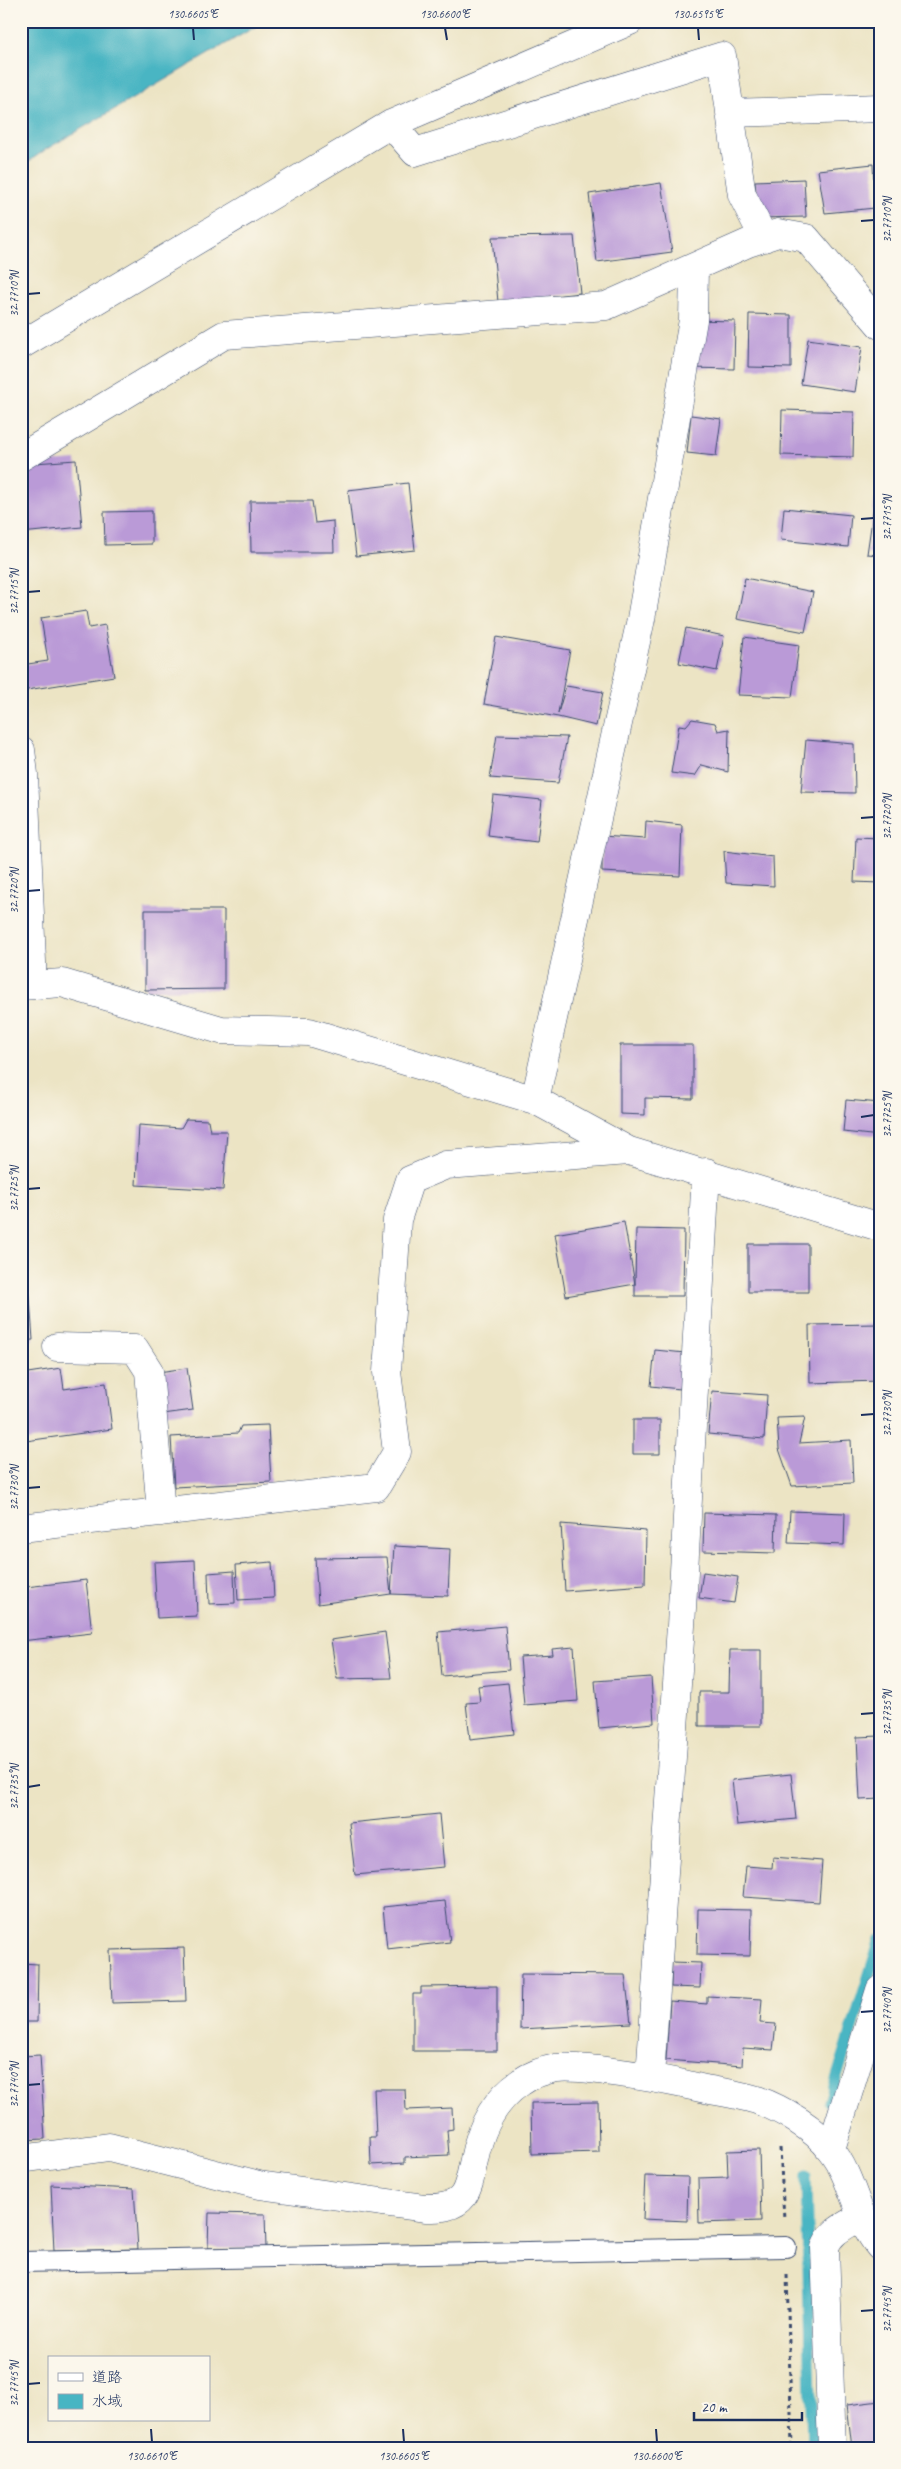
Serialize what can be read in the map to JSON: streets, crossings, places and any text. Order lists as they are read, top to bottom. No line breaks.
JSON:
{"legend":["道路","水域"],"scale_bar":"20 m","coordinates":["130.6605°E","130.6600°E","130.6595°E","32.7710°N","32.7715°N","32.7720°N","32.7725°N","32.7730°N","32.7735°N","32.7740°N","32.7745°N","130.6610°E"]}
